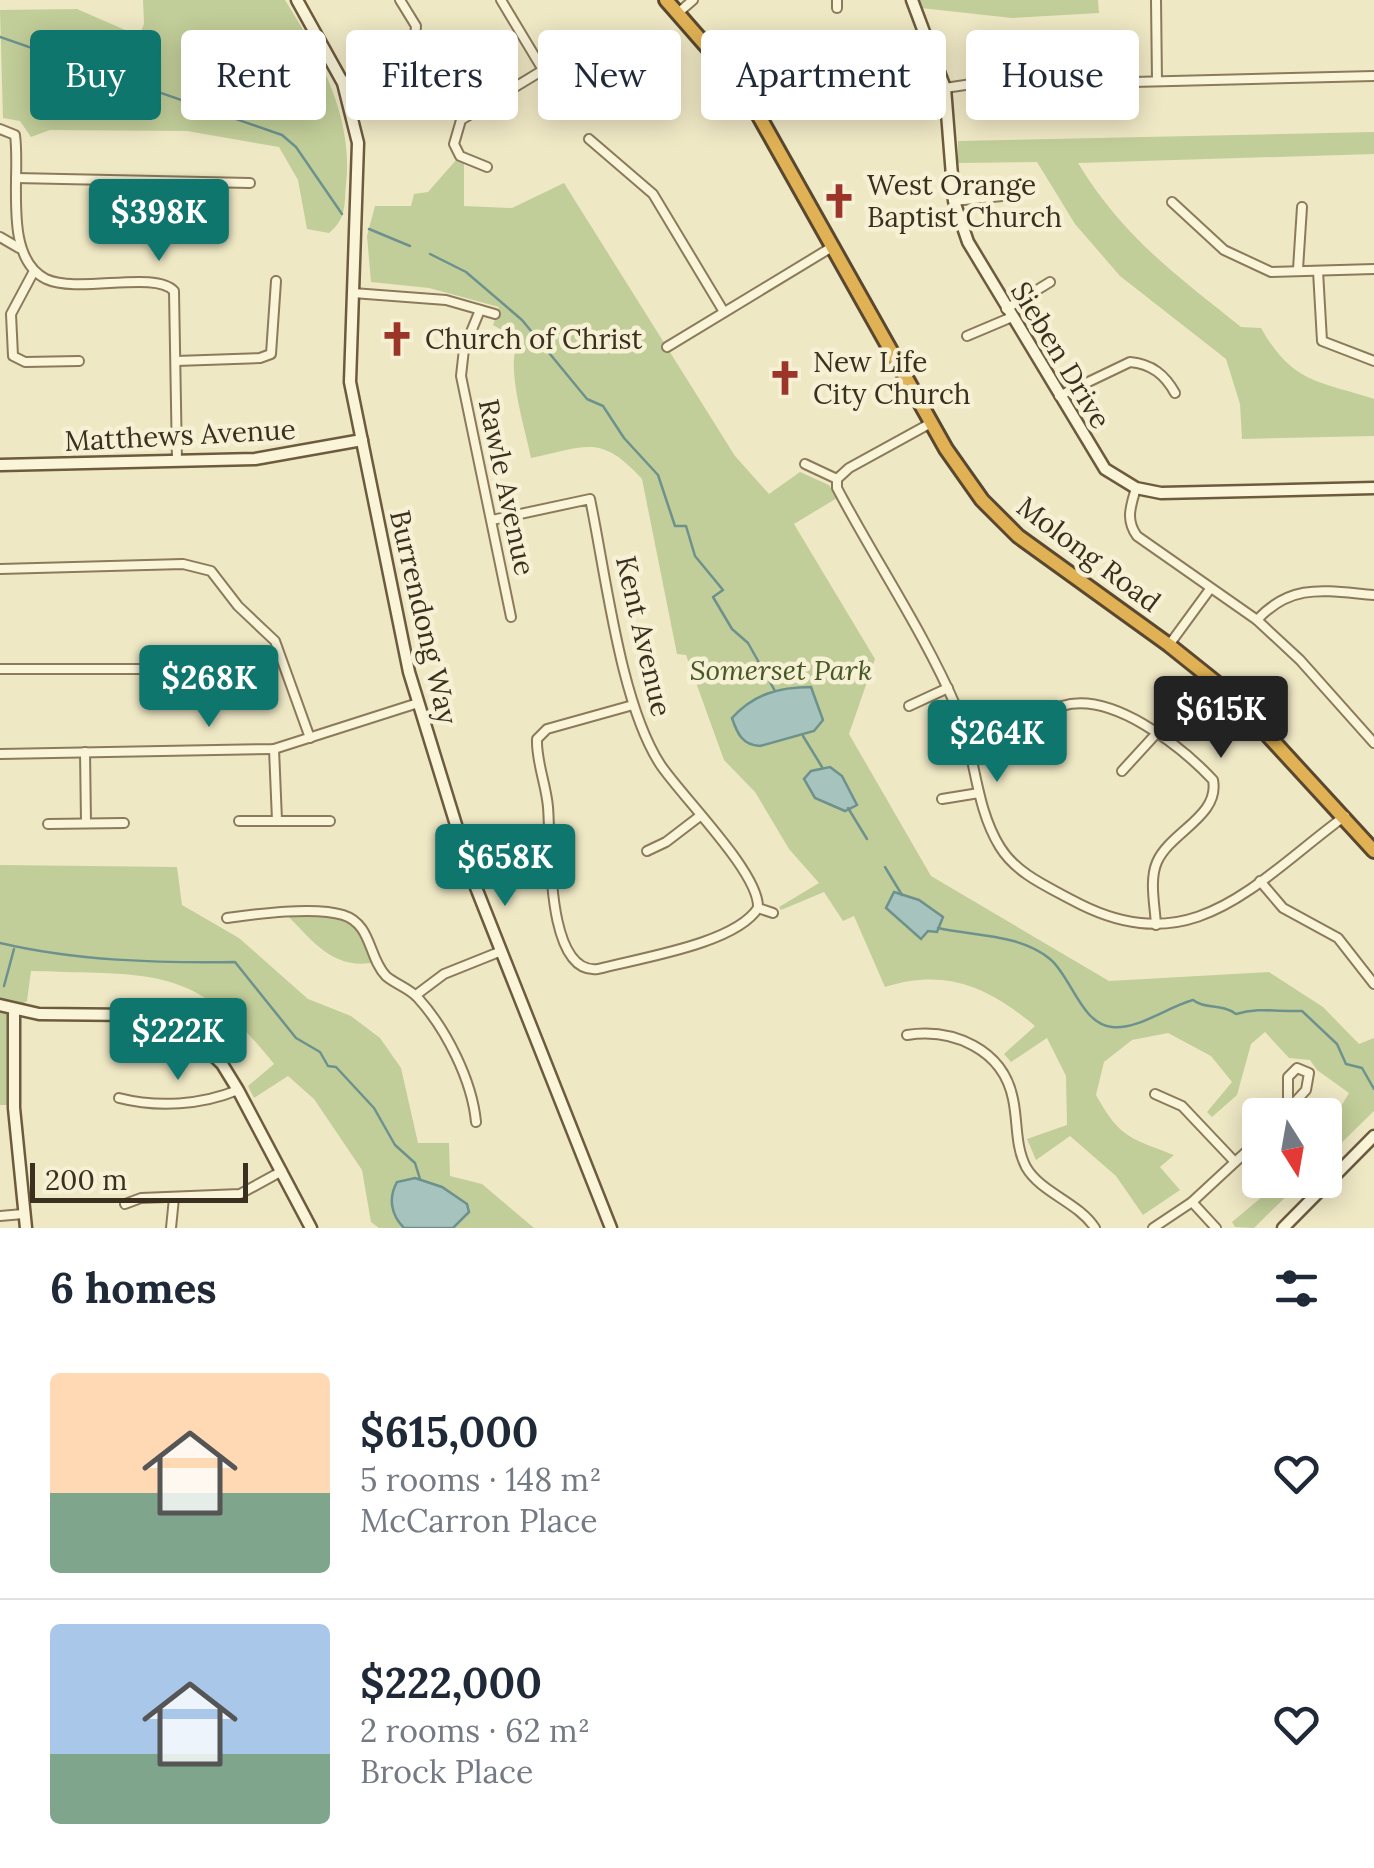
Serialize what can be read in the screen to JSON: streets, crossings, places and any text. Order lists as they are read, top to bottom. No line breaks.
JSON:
{"streets":{"highway":["Molong Road"],"street":["Sieben Drive","Matthews Avenue","Rawle Avenue","Burrendong Way","Kent Avenue"]},"crossings":[["Matthews Avenue","Burrendong Way"],["Rawle Avenue","Kent Avenue"]],"parks":["Somerset Park"],"places":{"church":["West Orange Baptist Church","Church of Christ","New Life City Church"]},"scale_bar":"200 m","north":"bottom","page":{"chip":["Buy","Rent","Filters","New","Apartment","House"],"price":["$398K","$268K","$615K","$264K","$658K","$222K"],"scale":"200 m","heading":"6 homes","list":[{"name":"$615,000","note":"5 rooms · 148 m² · McCarron Place"},{"name":"$222,000","note":"2 rooms · 62 m² · Brock Place"}]}}
